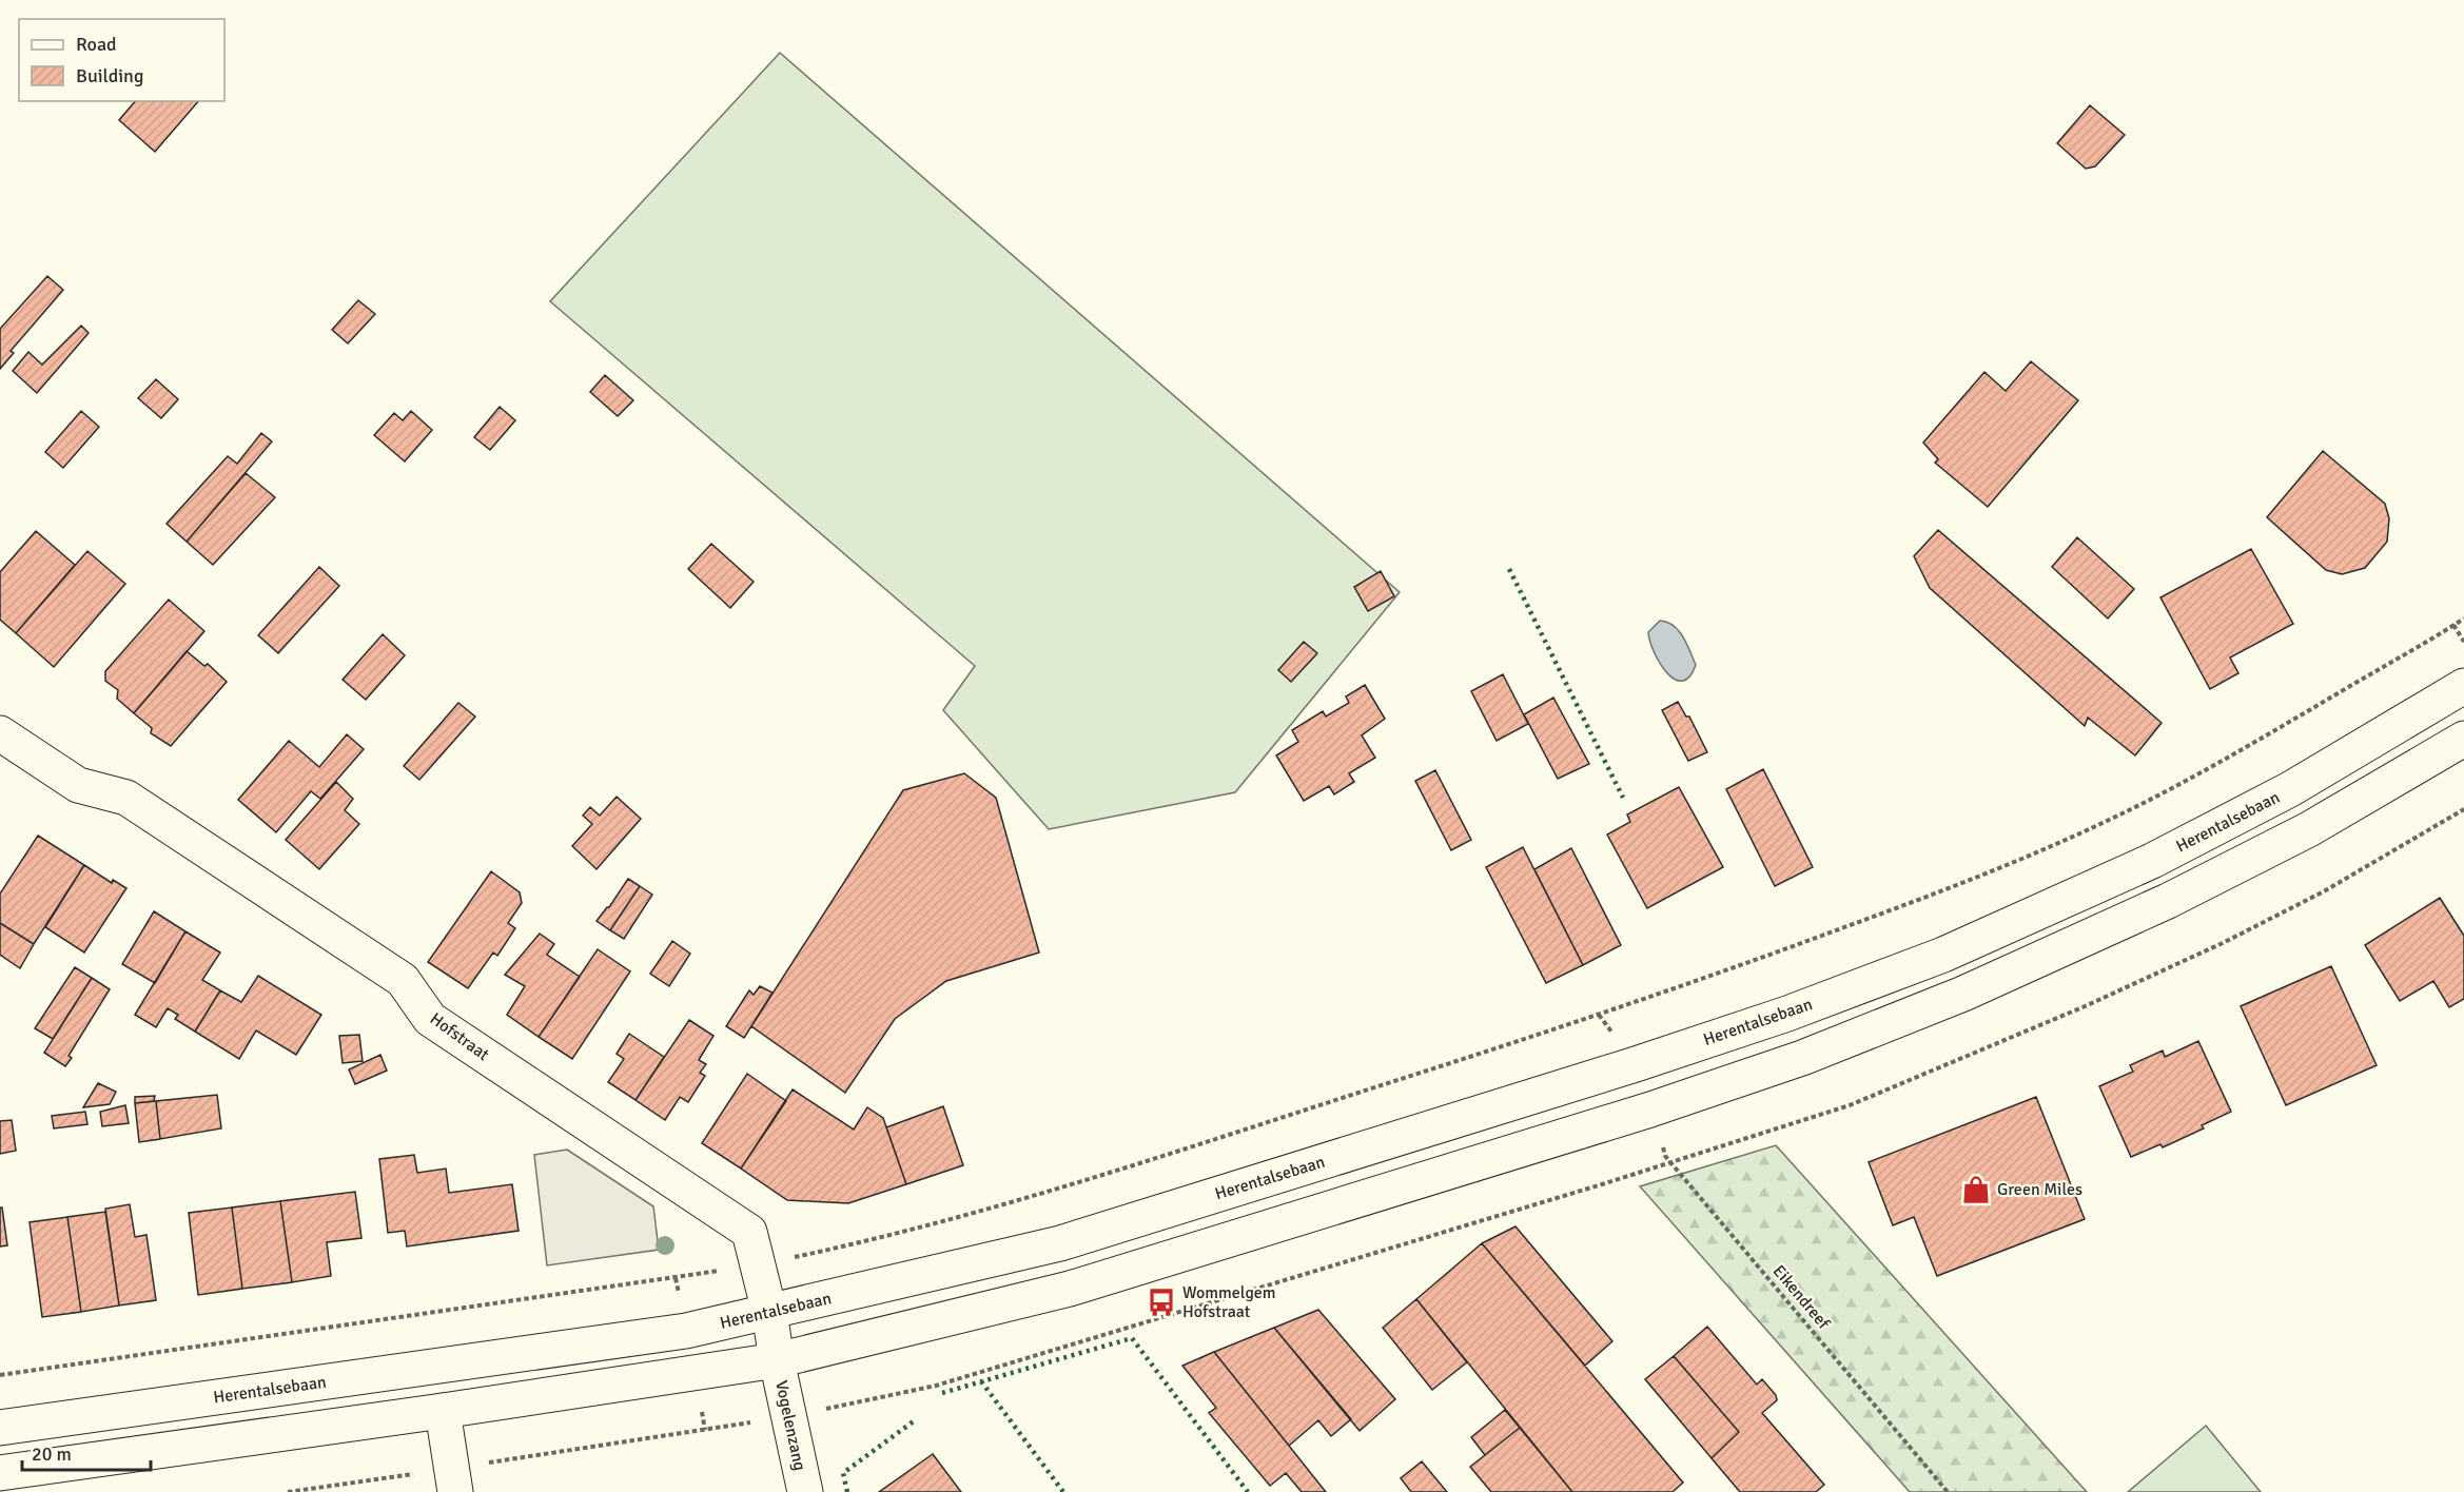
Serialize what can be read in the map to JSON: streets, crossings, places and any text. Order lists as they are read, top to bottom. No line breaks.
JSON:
{"streets":{"main road":["Herentalsebaan","Hofstraat","Vogelenzang"],"path":["Eikendreef"]},"crossings":[["Herentalsebaan","Hofstraat"],["Hofstraat","Vogelenzang"]],"places":{"shop":["Green Miles"],"bus stop":["Wommelgem Hofstraat"]},"legend":["Road","Building"],"scale_bar":"20 m"}
